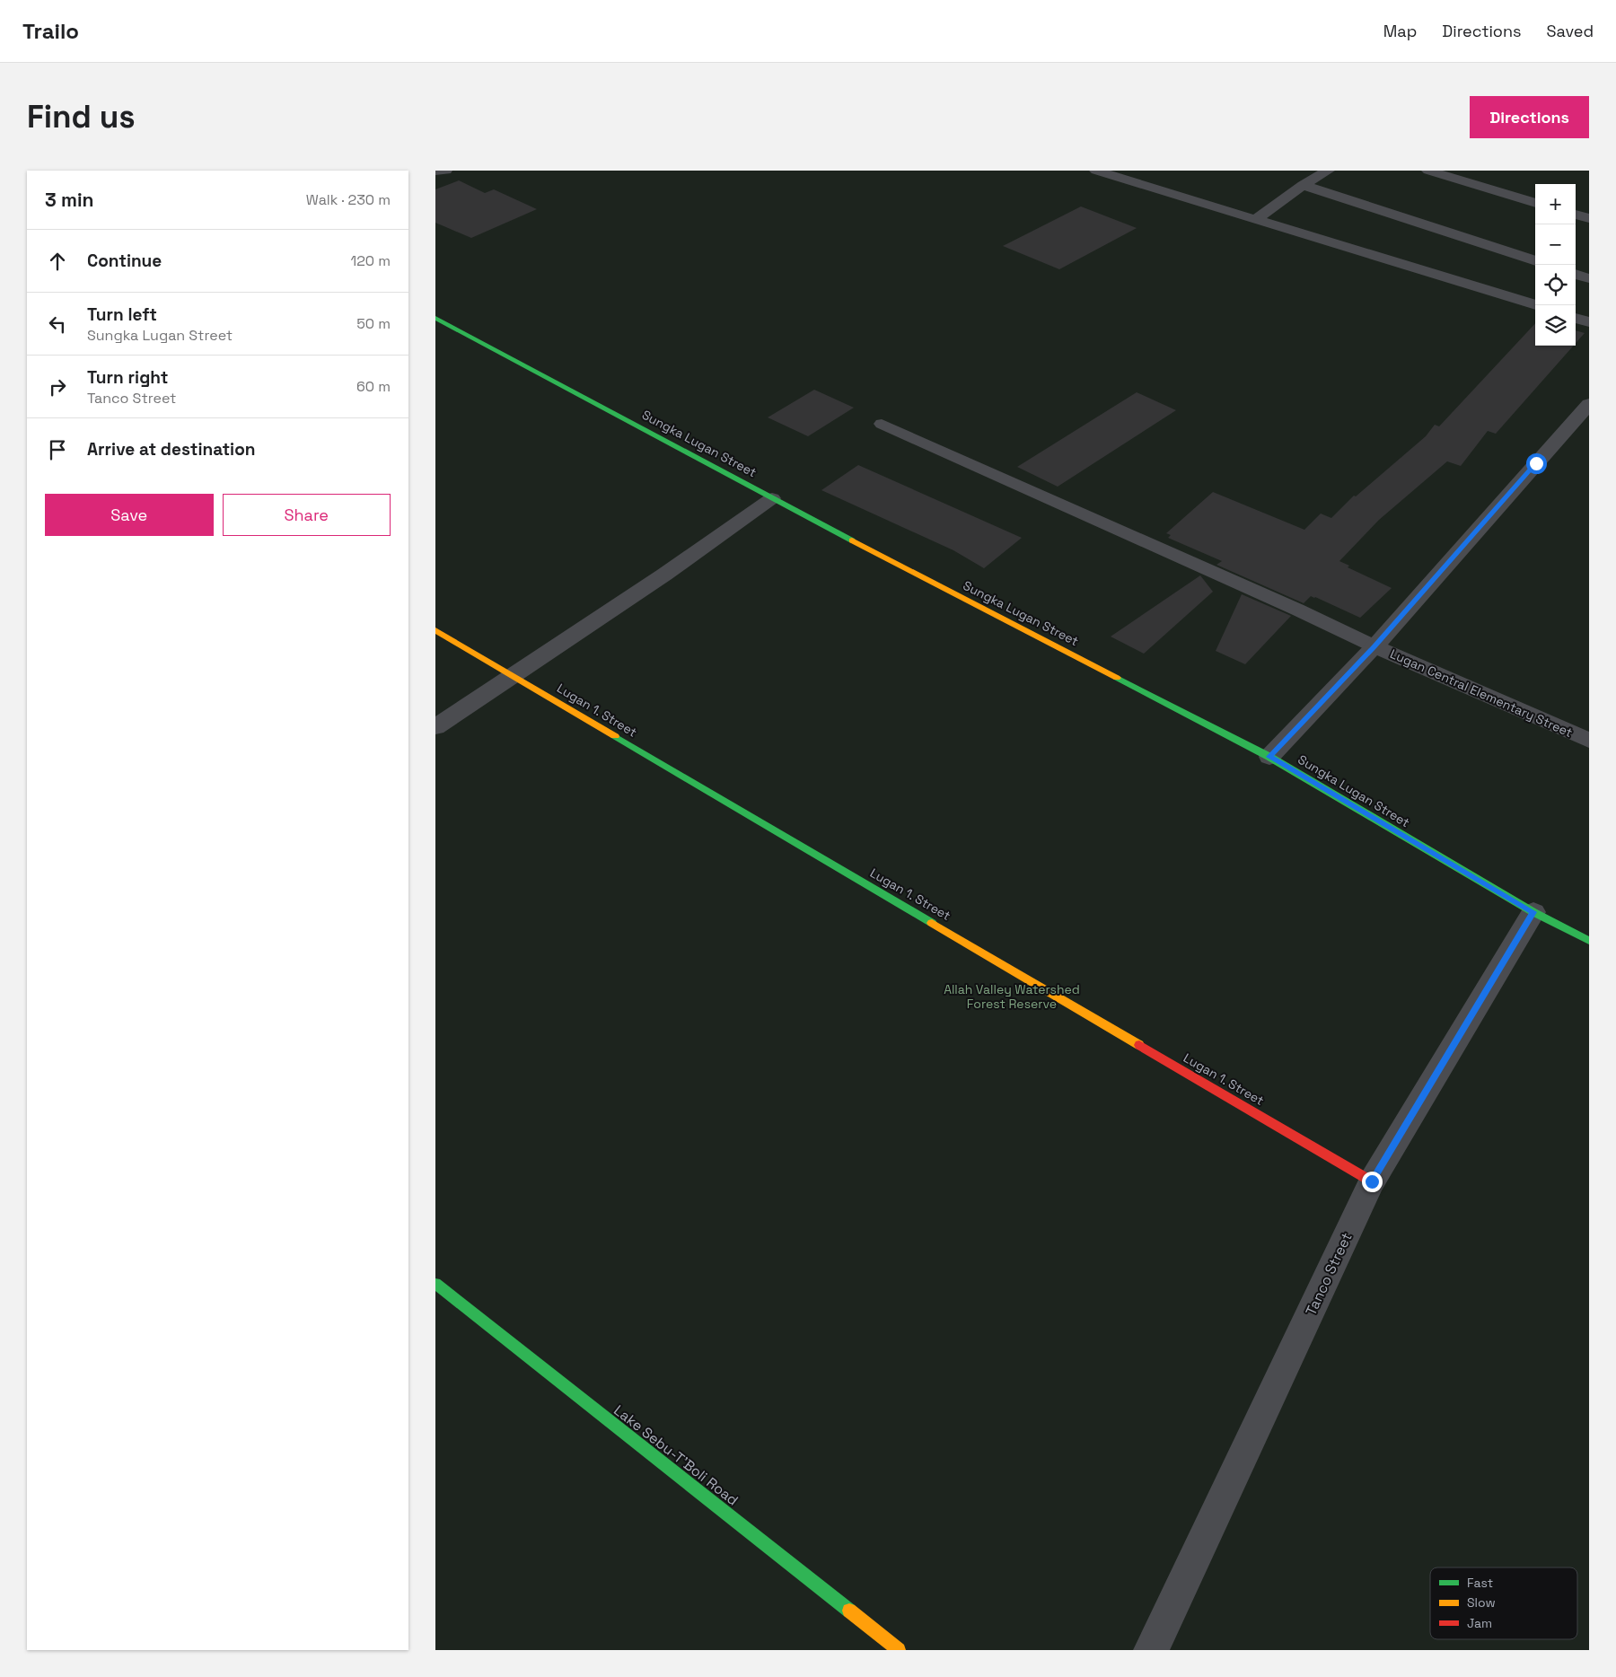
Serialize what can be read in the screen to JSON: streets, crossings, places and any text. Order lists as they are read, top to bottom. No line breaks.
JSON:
{"streets":{"street":["Sungka Lugan Street","Lugan Central Elementary Street","Lugan 1. Street","Tanco Street","Lake Sebu-T'Boli Road"]},"crossings":[["Sungka Lugan Street","Tanco Street"],["Lugan 1. Street","Tanco Street"]],"parks":["Allah Valley Watershed Forest Reserve"],"legend":["Fast","Slow","Jam"],"page":{"header":"Trailo","nav":["Map","Directions","Saved"],"buttons":["Directions",["Save","Share"]],"title":"Find us","heading":["3 min","Walk · 230 m"],"map_buttons":["+","−"],"list":[["Continue","120 m"],["Turn left","Sungka Lugan Street","50 m"],["Turn right","Tanco Street","60 m"],"Arrive at destination"]}}
